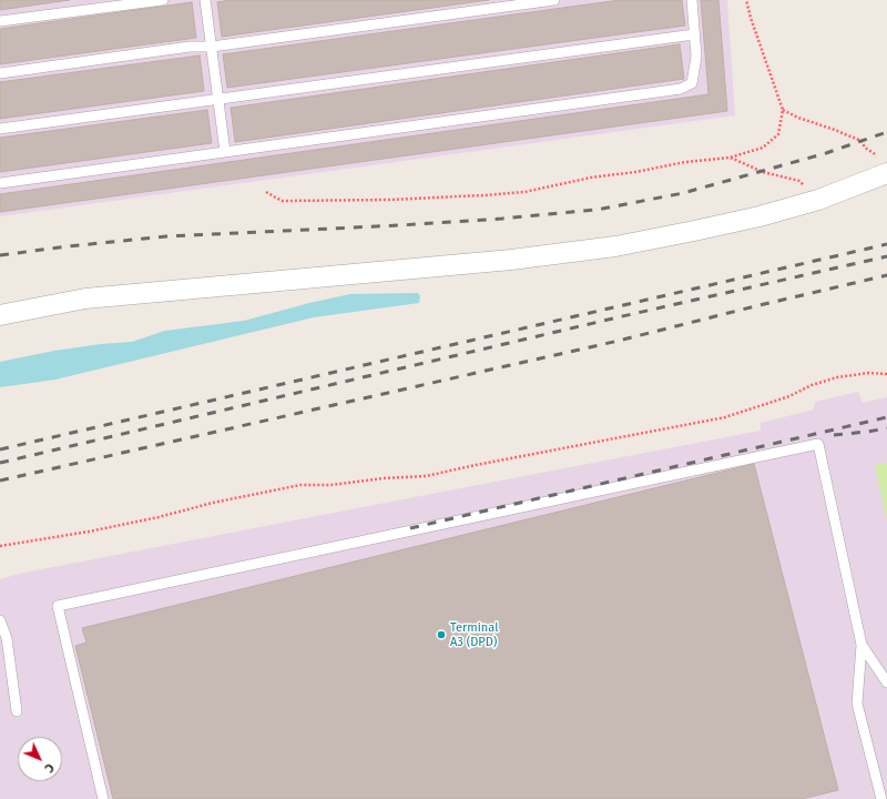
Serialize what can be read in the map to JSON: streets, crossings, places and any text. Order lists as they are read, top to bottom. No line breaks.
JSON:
{"places":["Terminal A3 (DPD)"],"north":"bottom right"}
